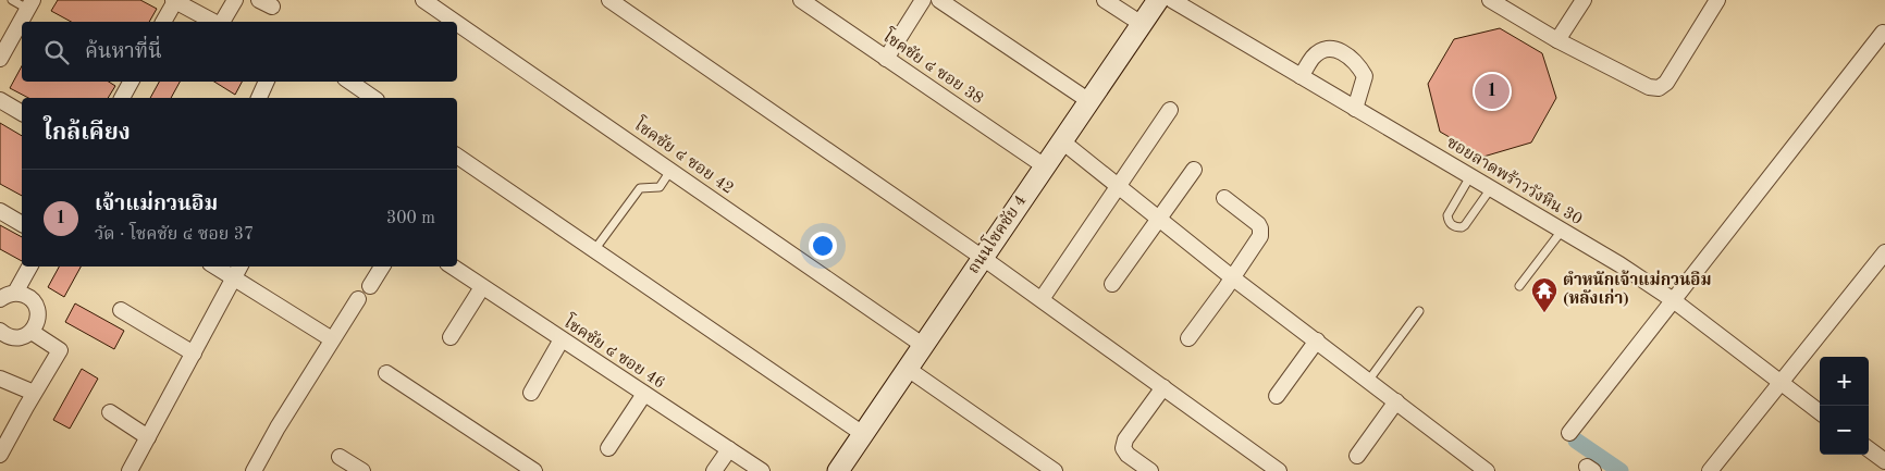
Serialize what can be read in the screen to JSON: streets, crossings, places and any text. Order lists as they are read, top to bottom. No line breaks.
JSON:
{"streets":{"street":["โชคชัย ๔ ซอย 38","โชคชัย ๔ ซอย 42","ซอยลาดพร้าววังหิน 30","ถนนโชคชัย 4","โชคชัย ๔ ซอย 46"]},"crossings":[["โชคชัย ๔ ซอย 38","ถนนโชคชัย 4"],["โชคชัย ๔ ซอย 42","ถนนโชคชัย 4"]],"places":{"temple":["ตำหนักเจ้าแม่กวนอิม (หลังเก่า)"]},"page":{"search":"ค้นหาที่นี่","pins":"1","heading":"ใกล้เคียง","list":[{"mark":"1","name":"เจ้าแม่กวนอิม","note":"วัด · โชคชัย ๔ ซอย 37","value":"300 m"}],"map_buttons":["+","−"]}}
